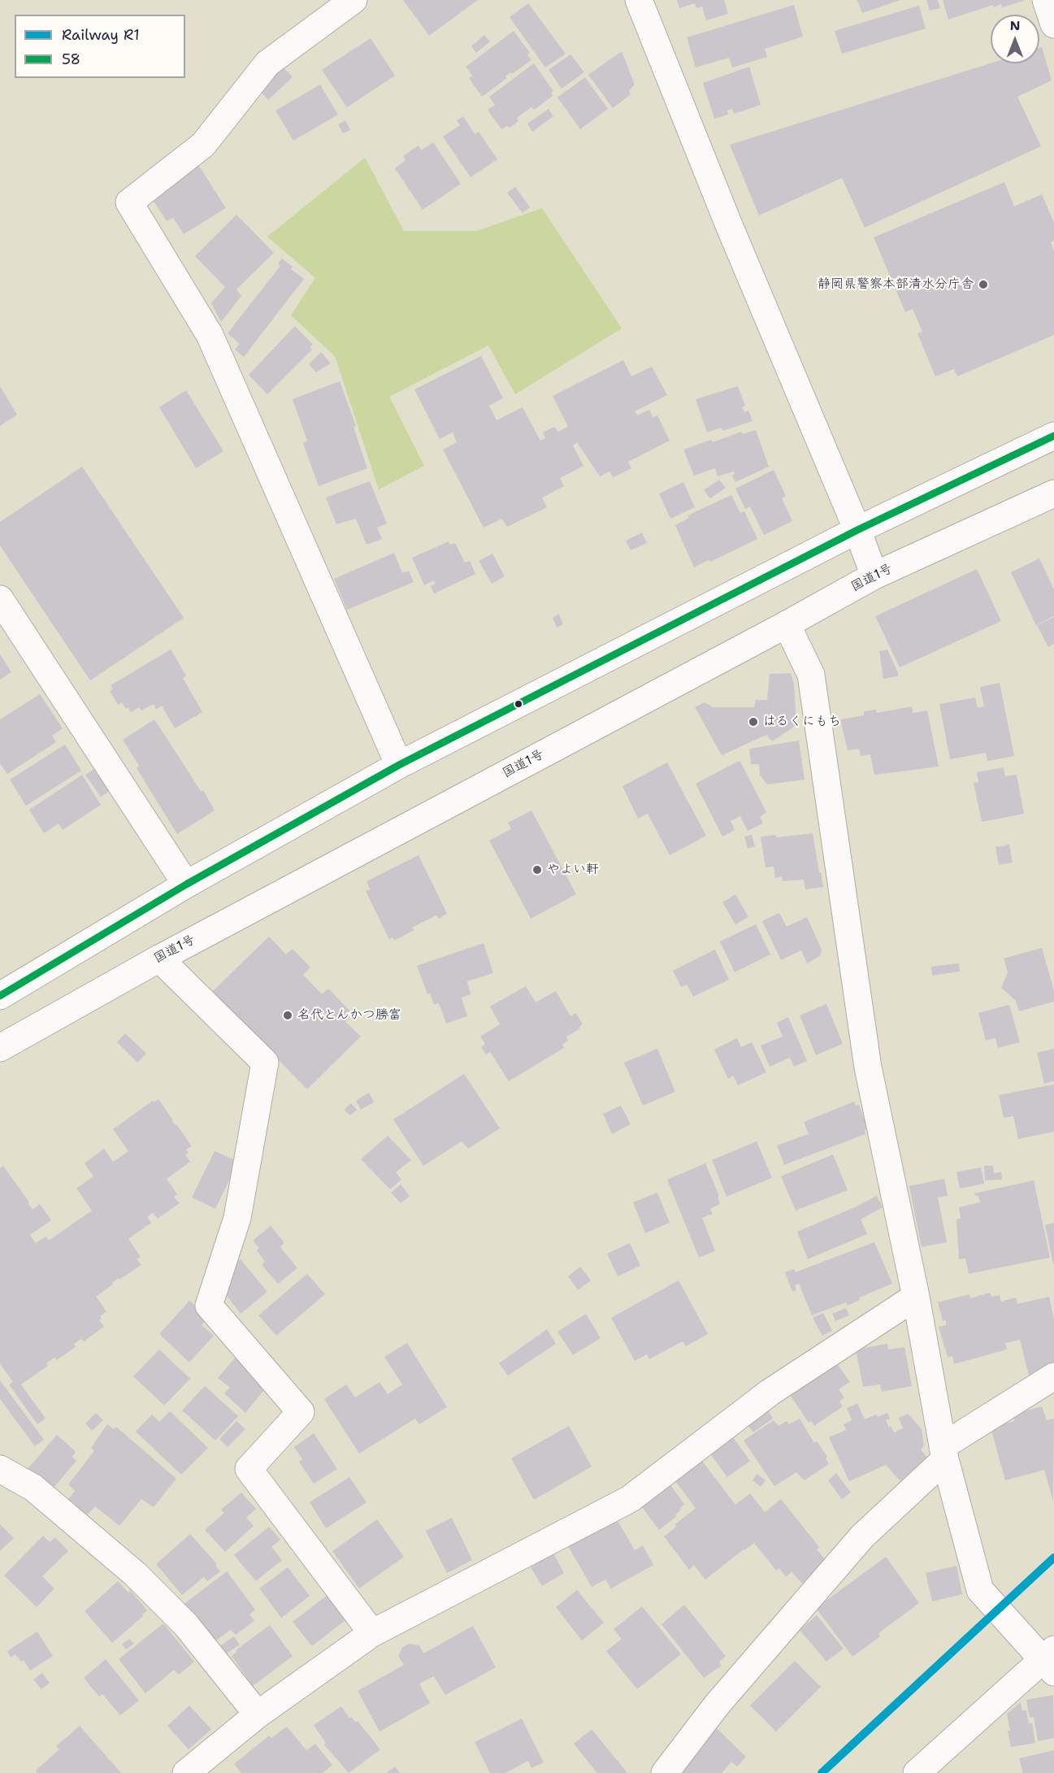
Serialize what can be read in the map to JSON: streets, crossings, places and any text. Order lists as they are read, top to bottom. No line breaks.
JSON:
{"streets":{"main road":["国道1号"]},"places":["静岡県警察本部清水分庁舎","はるくにもち","やよい軒","名代とんかつ勝富"],"lines":["transit line 58","rail line R1"],"legend":["Railway R1","58"],"north":"top"}
